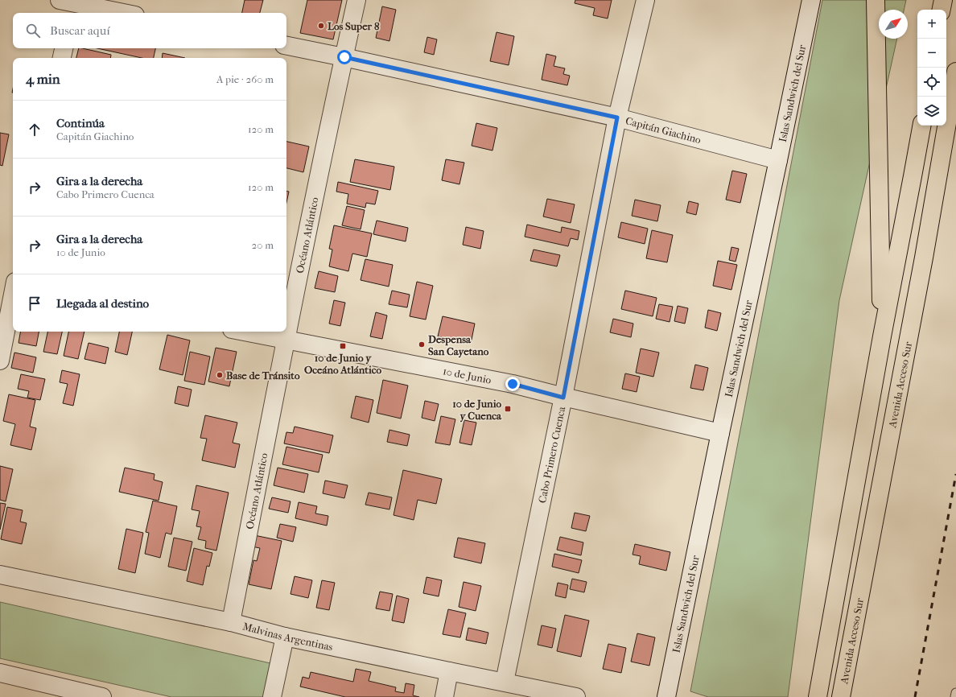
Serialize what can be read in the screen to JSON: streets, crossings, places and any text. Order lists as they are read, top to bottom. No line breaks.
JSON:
{"streets":{"highway":["Avenida Acceso Sur"],"street":["Islas Sandwich del Sur","Capitán Giachino","Océano Atlántico","10 de Junio","Cabo Primero Cuenca","Malvinas Argentinas"]},"crossings":[["Islas Sandwich del Sur","Capitán Giachino"],["Islas Sandwich del Sur","10 de Junio"],["Capitán Giachino","Océano Atlántico"],["Capitán Giachino","Cabo Primero Cuenca"],["Océano Atlántico","10 de Junio"],["Océano Atlántico","Malvinas Argentinas"],["10 de Junio","Cabo Primero Cuenca"],["Cabo Primero Cuenca","Malvinas Argentinas"]],"places":{"other":["Los Super 8","Despensa San Cayetano","Base de Tránsito"],"transit":["10 de Junio y Oceáno Atlántico","10 de Junio y Cuenca"]},"north":"top right","page":{"map_buttons":["+","−"],"search":"Buscar aquí","heading":["4 min","A pie · 260 m"],"list":[["Continúa","Capitán Giachino","120 m"],["Gira a la derecha","Cabo Primero Cuenca","120 m"],["Gira a la derecha","10 de Junio","20 m"],"Llegada al destino"]}}
